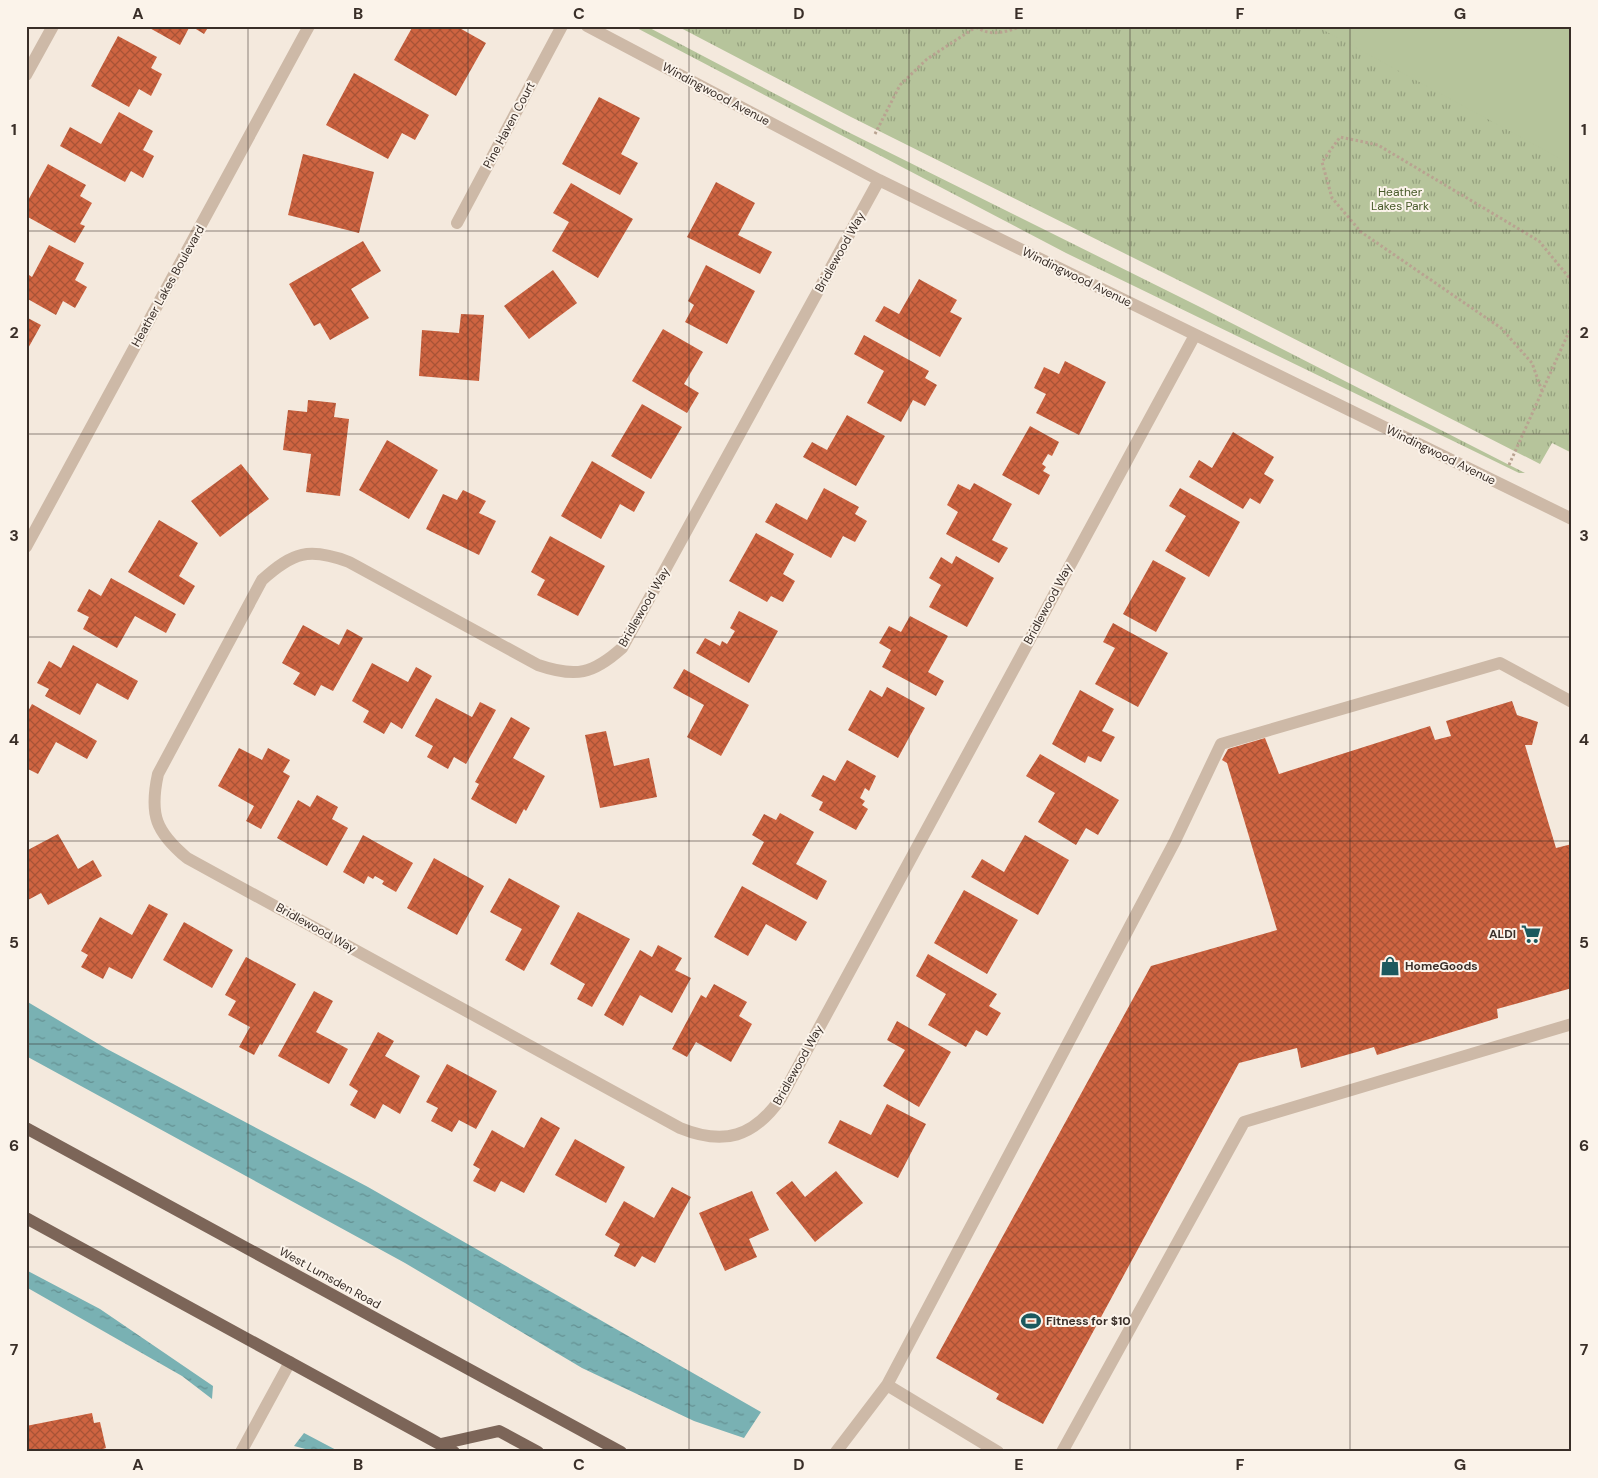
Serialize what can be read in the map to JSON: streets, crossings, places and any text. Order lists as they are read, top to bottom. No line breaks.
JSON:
{"streets":{"main road":["West Lumsden Road"],"street":["Windingwood Avenue","Pine Haven Court","Bridlewood Way","Heather Lakes Boulevard"]},"crossings":[["Windingwood Avenue","Bridlewood Way"]],"parks":["Heather Lakes Park"],"places":{"supermarket":["ALDI"],"shop":["HomeGoods"],"sports":["Fitness for $10"]},"grid":{"columns":["A","B","C","D","E","F","G"],"rows":["1","2","3","4","5","6","7"]}}
